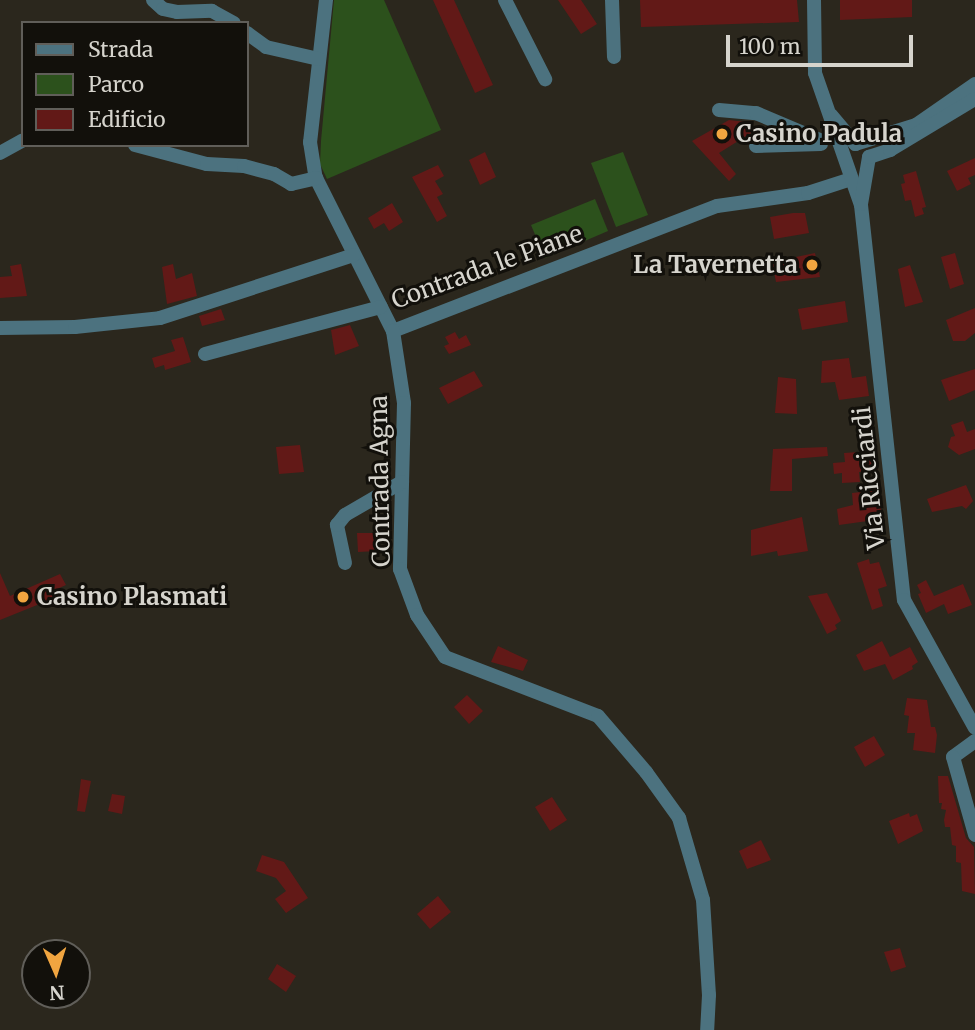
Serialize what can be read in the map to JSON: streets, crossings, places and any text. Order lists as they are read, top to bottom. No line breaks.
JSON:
{"streets":{"street":["Contrada le Piane","Via Ricciardi","Contrada Agna"]},"crossings":[["Contrada le Piane","Contrada Agna"]],"places":["Casino Padula","La Tavernetta","Casino Plasmati"],"legend":["Strada","Parco","Edificio"],"scale_bar":"100 m","north":"bottom"}
